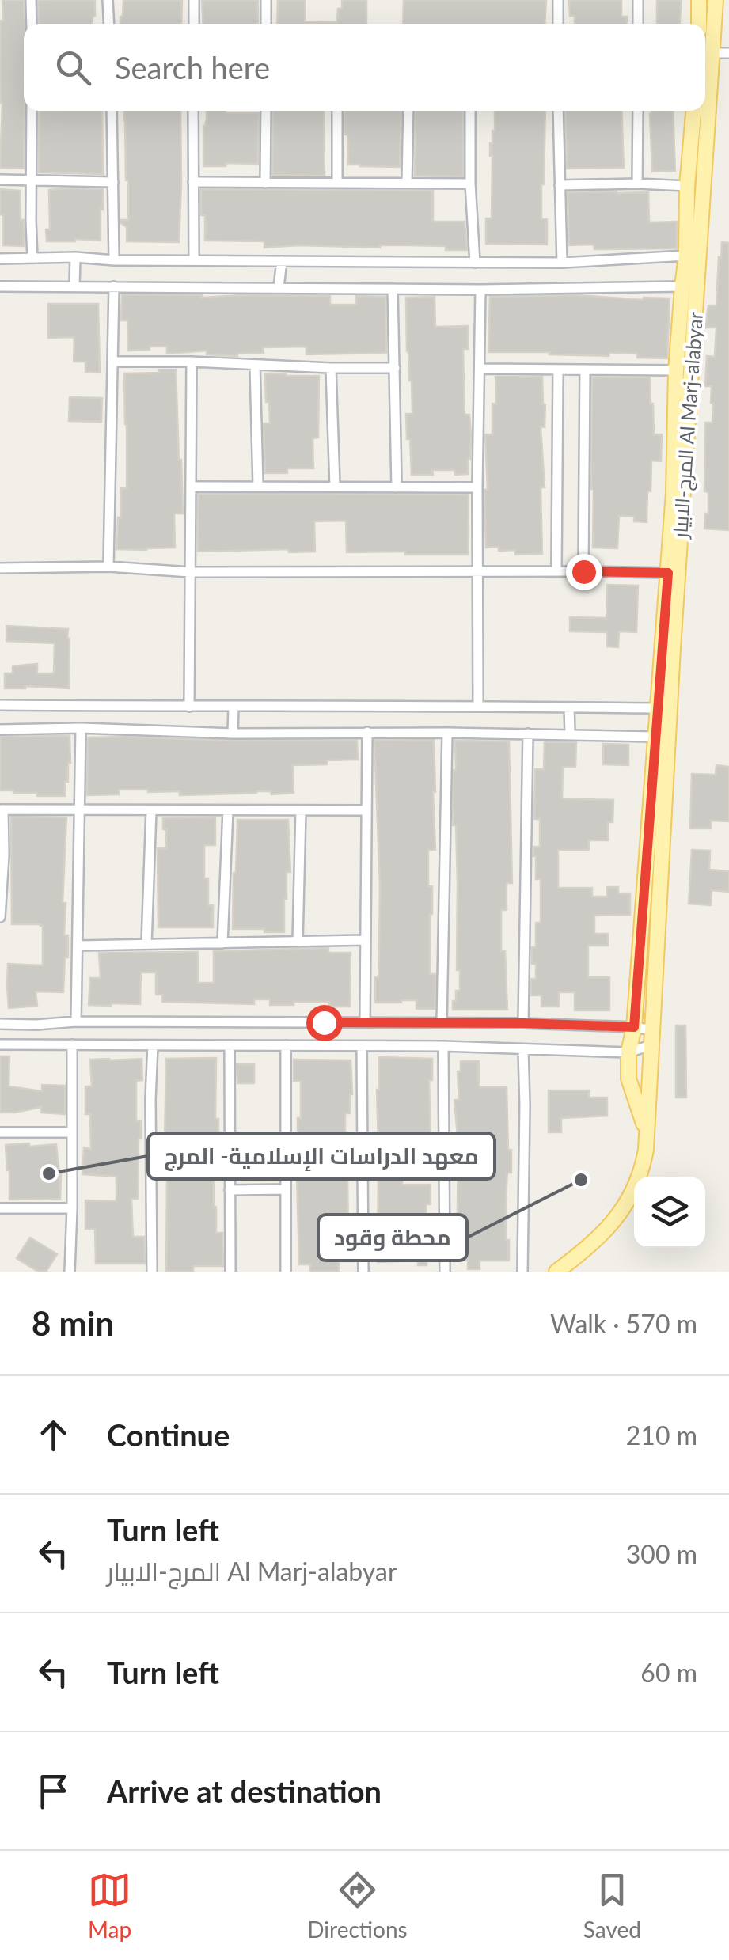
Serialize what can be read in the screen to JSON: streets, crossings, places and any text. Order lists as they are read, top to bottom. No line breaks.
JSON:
{"streets":{"main road":["المرج-الابيار Al Marj-alabyar"]},"places":["معهد الدراسات الإسلامية- المرج","محطة وقود"],"page":{"search":"Search here","heading":["8 min","Walk · 570 m"],"list":[["Continue","210 m"],["Turn left","المرج-الابيار Al Marj-alabyar","300 m"],["Turn left","60 m"],"Arrive at destination"],"nav":["Map","Directions","Saved"]}}
